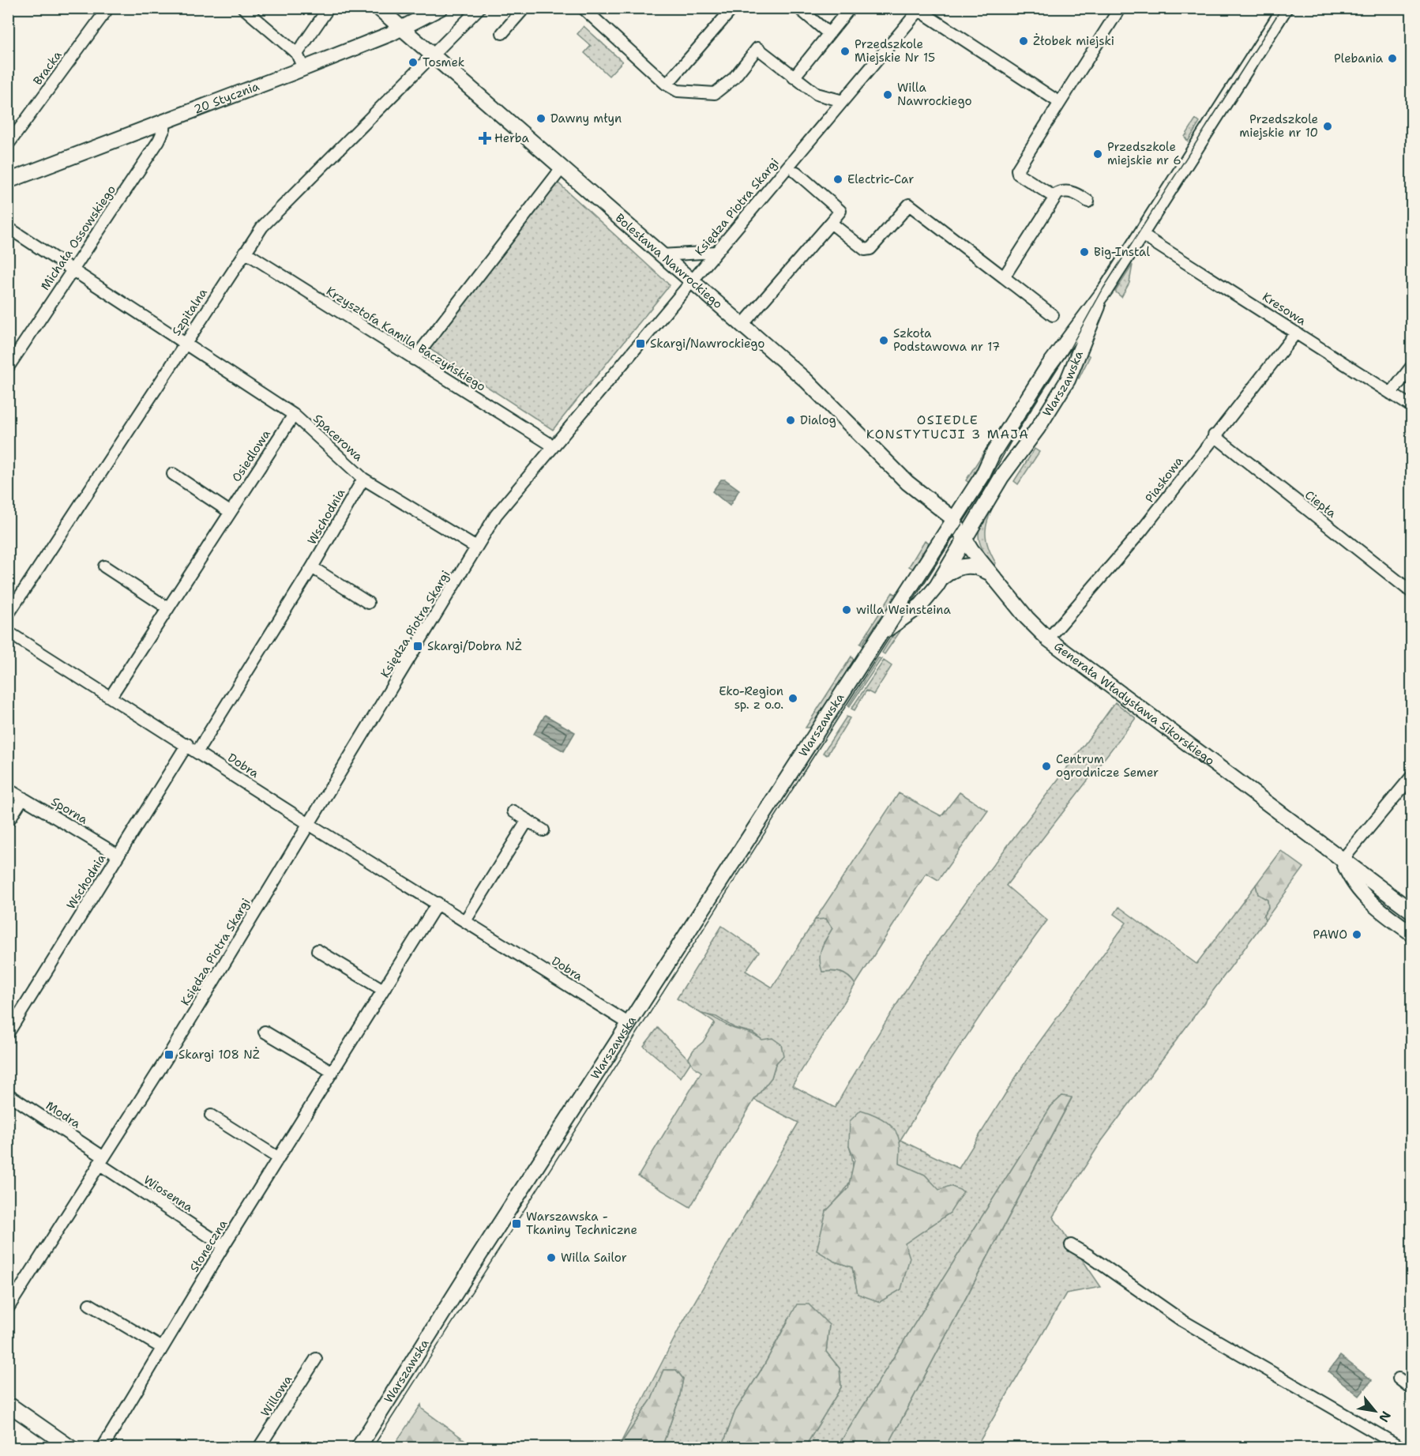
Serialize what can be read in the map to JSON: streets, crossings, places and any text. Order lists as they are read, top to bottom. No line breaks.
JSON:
{"streets":{"street":["Bracka","20 Stycznia","Księdza Piotra Skargi","Michała Ossowskiego","Bolesława Nawrockiego","Kresowa","Szpitalna","Krzysztofa Kamila Baczyńskiego","Warszawska","Spacerowa","Osiedlowa","Piaskowa","Ciepła","Wschodnia","Generała Władysława Sikorskiego","Dobra","Sporna","Modra","Wiosenna","Słoneczna","Willowa"]},"crossings":[["20 Stycznia","Michała Ossowskiego"],["20 Stycznia","Bolesława Nawrockiego"],["Księdza Piotra Skargi","Bolesława Nawrockiego"],["Księdza Piotra Skargi","Krzysztofa Kamila Baczyńskiego"],["Księdza Piotra Skargi","Spacerowa"],["Księdza Piotra Skargi","Dobra"],["Księdza Piotra Skargi","Modra"],["Księdza Piotra Skargi","Wiosenna"],["Michała Ossowskiego","Spacerowa"],["Bolesława Nawrockiego","Szpitalna"],["Bolesława Nawrockiego","Warszawska"],["Bolesława Nawrockiego","Generała Władysława Sikorskiego"],["Kresowa","Warszawska"],["Kresowa","Piaskowa"],["Szpitalna","Krzysztofa Kamila Baczyńskiego"],["Szpitalna","Spacerowa"],["Warszawska","Generała Władysława Sikorskiego"],["Warszawska","Dobra"],["Spacerowa","Osiedlowa"],["Spacerowa","Wschodnia"],["Osiedlowa","Dobra"],["Piaskowa","Ciepła"],["Piaskowa","Generała Władysława Sikorskiego"],["Wschodnia","Dobra"],["Wschodnia","Sporna"],["Dobra","Słoneczna"],["Modra","Wiosenna"],["Wiosenna","Słoneczna"]],"districts":["OSIEDLE KONSTYTUCJI 3 MAJA"],"places":{"other":["Żłobek miejski","Przedszkole Miejskie Nr 15","Plebania","Tosmek","Willa Nawrockiego","Dawny młyn","Przedszkole miejskie nr 10","Przedszkole miejskie nr 6","Electric-Car","Big-Instal","Szkoła Podstawowa nr 17","Dialog","willa Weinsteina","Eko-Region sp. z o.o.","Centrum ogrodnicze Semer","PAWO","Willa Sailor"],"health":["Herba"],"transit":["Skargi/Nawrockiego","Skargi/Dobra NŻ","Skargi 108 NŻ","Warszawska - Tkaniny Techniczne"]},"north":"bottom right"}
